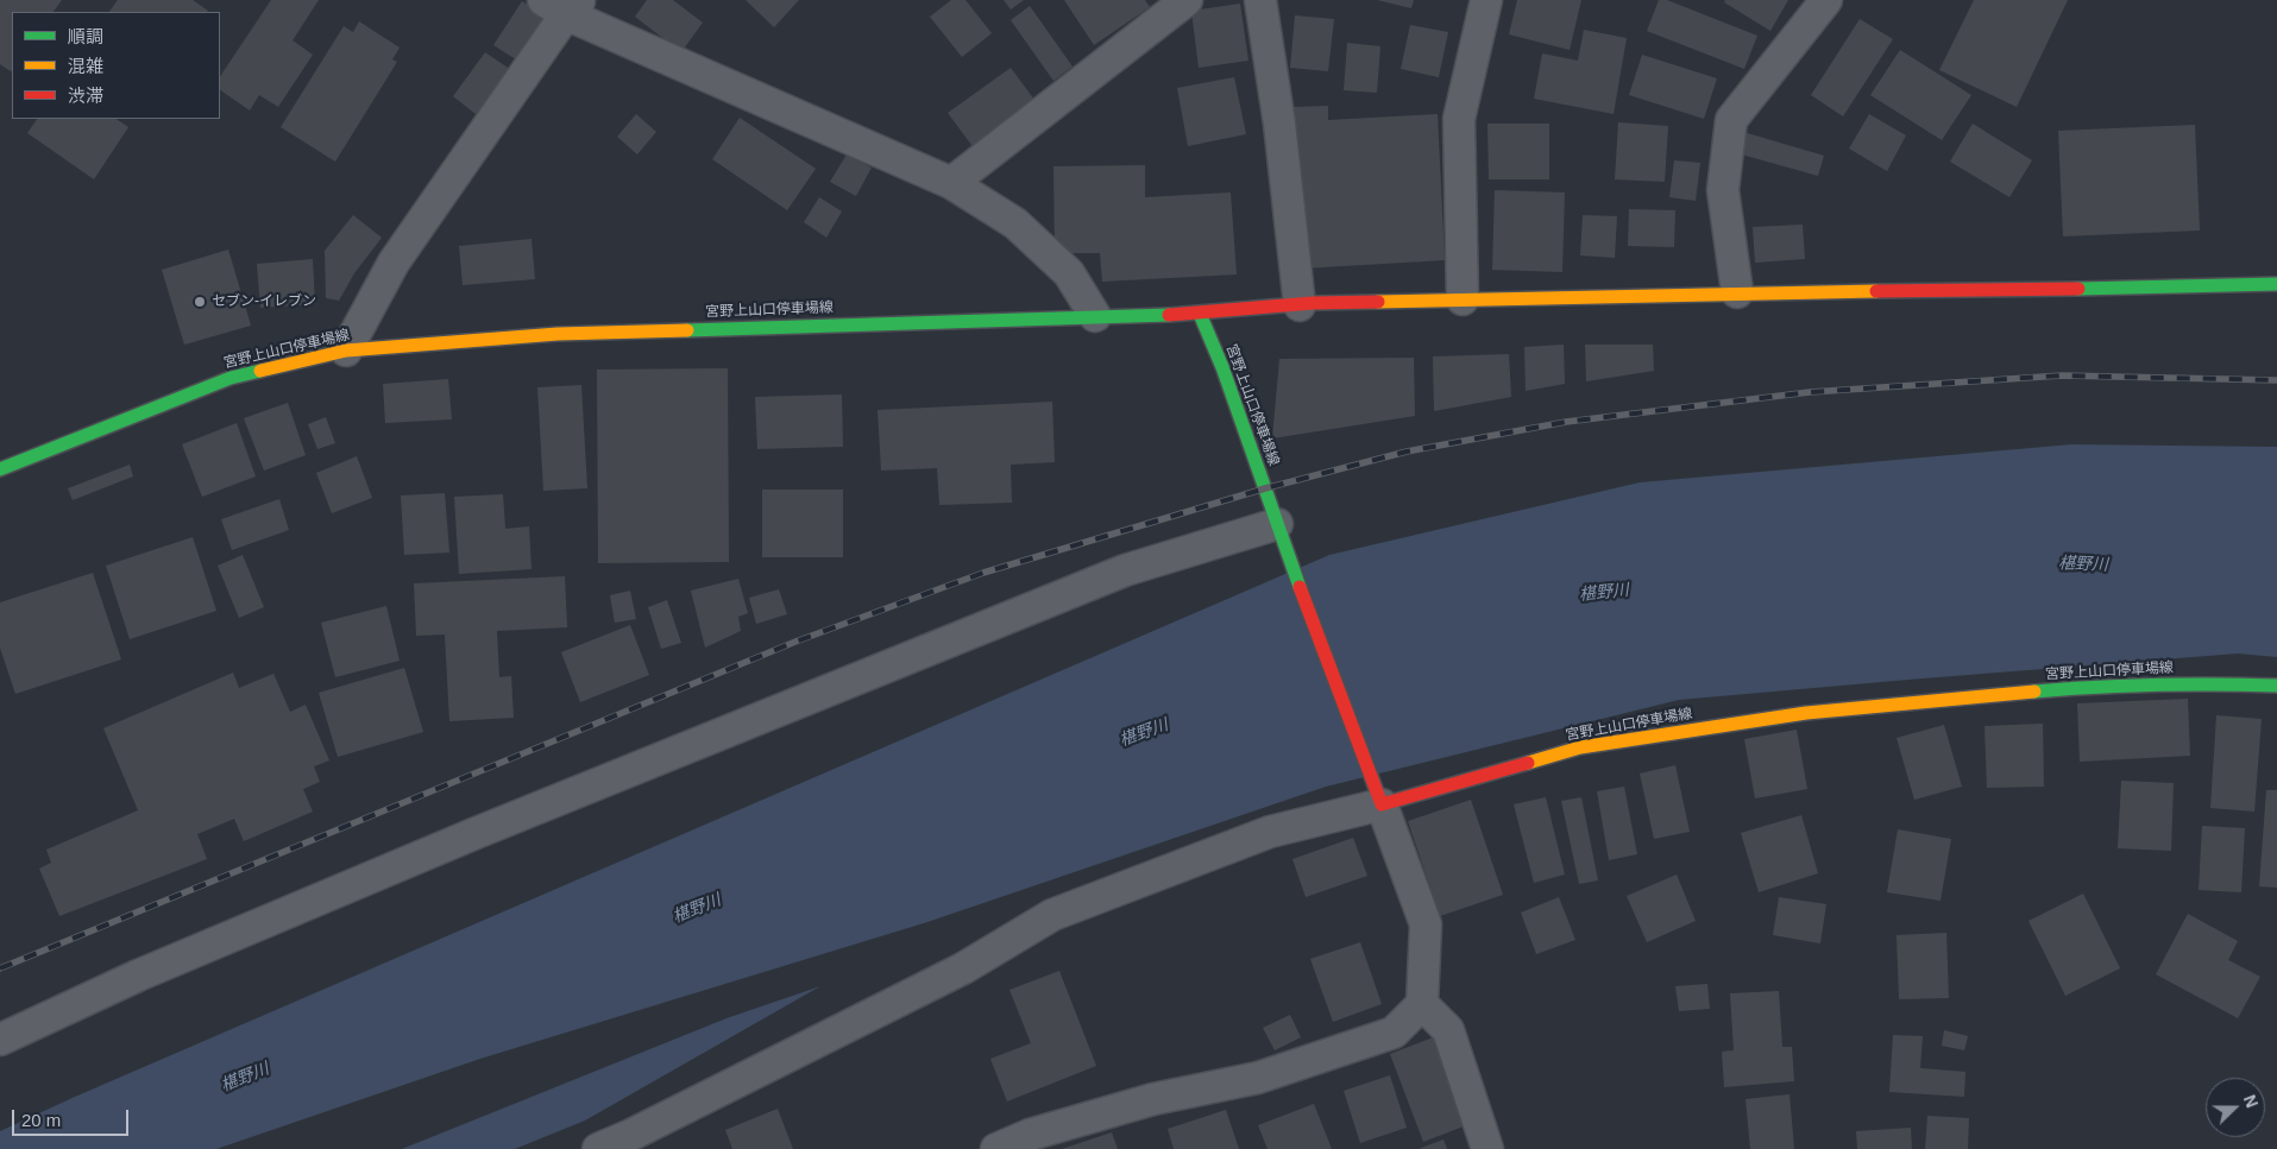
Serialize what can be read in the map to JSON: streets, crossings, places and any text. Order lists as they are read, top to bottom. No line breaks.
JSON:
{"streets":{"main road":["宮野上山口停車場線"]},"water":["椹野川"],"places":["セブン-イレブン"],"legend":["順調","混雑","渋滞"],"scale_bar":"20 m","north":"right"}
